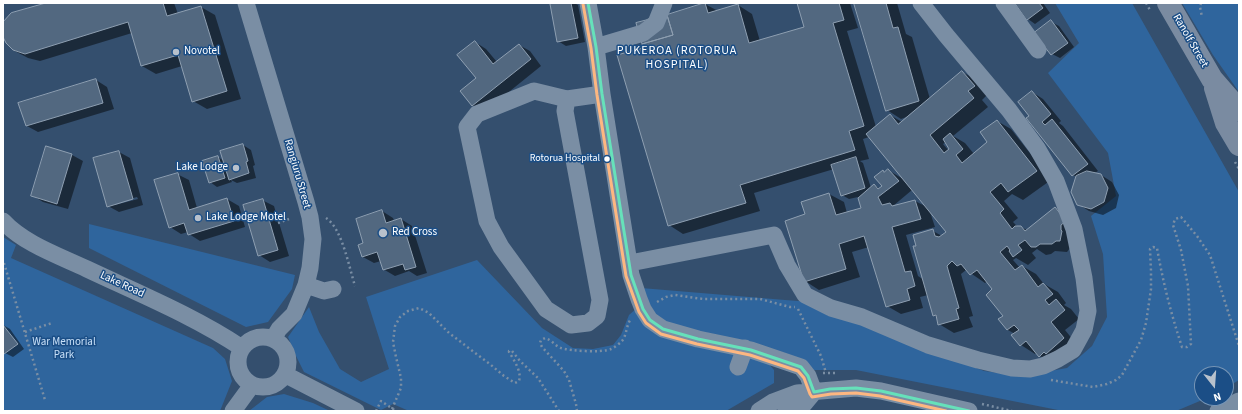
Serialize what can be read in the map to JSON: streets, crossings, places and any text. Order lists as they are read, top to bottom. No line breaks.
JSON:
{"streets":{"main road":["Ranolf Street"],"street":["Rangiuru Street","Lake Road"]},"crossings":[["Rangiuru Street","Lake Road"]],"districts":["PUKEROA (ROTORUA HOSPITAL)"],"parks":["War Memorial Park"],"places":["Novotel","Rotorua Hospital","Lake Lodge","Lake Lodge Motel","Red Cross"],"north":"bottom"}
